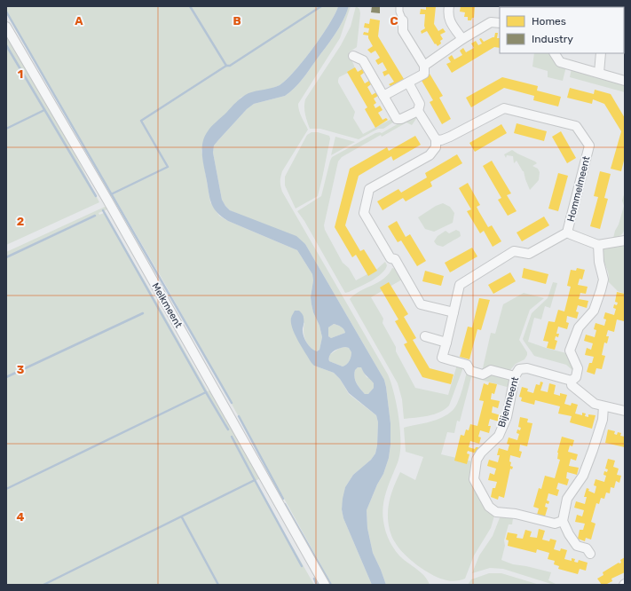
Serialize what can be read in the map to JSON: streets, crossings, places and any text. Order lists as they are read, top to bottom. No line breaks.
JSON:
{"streets":{"street":["Hommelmeent","Melkmeent","Bijenmeent"]},"legend":["Homes","Industry"],"grid":{"columns":["A","B","C"],"rows":["1","2","3","4"]}}
